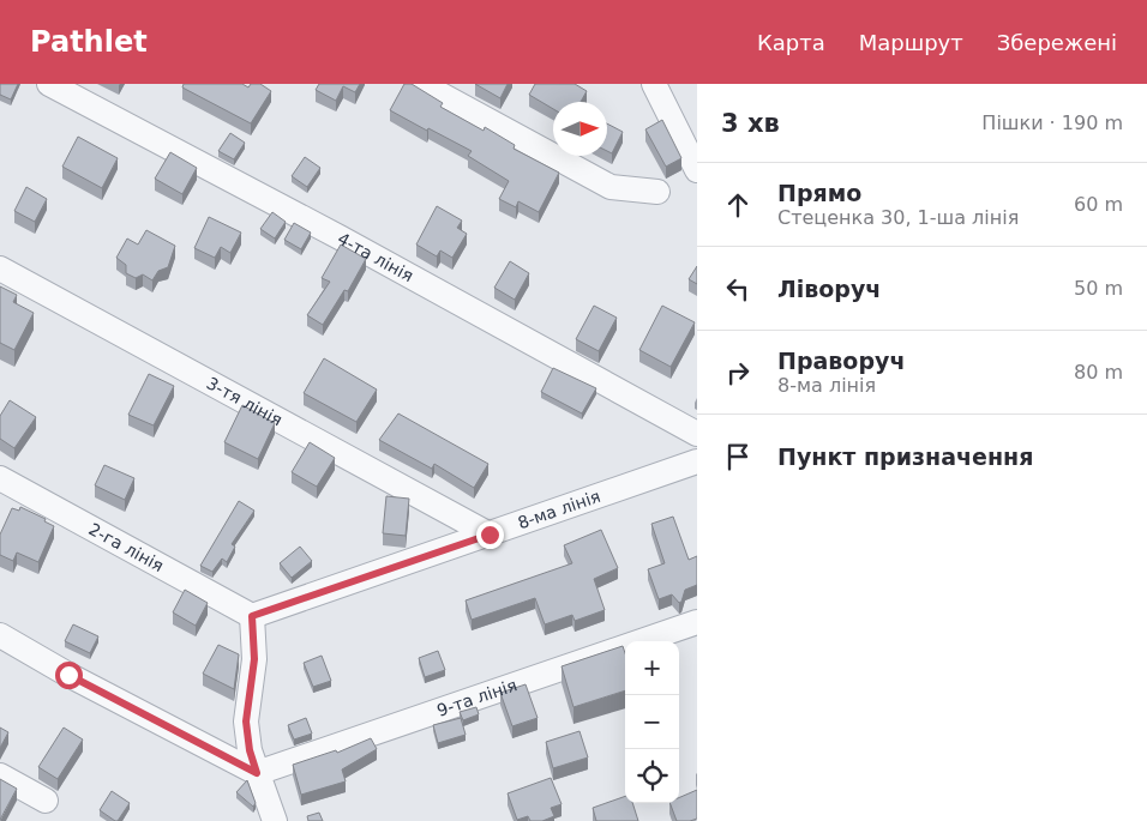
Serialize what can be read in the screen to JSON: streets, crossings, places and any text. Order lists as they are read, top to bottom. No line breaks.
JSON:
{"streets":{"street":["4-та лінія","3-тя лінія","8-ма лінія","2-га лінія","9-та лінія"]},"crossings":[["3-тя лінія","8-ма лінія"],["8-ма лінія","2-га лінія"]],"north":"right","page":{"header":"Pathlet","nav":["Карта","Маршрут","Збережені"],"heading":["3 хв","Пішки · 190 m"],"list":[["Прямо","Стеценка 30, 1-ша лінія","60 m"],["Ліворуч","50 m"],["Праворуч","8-ма лінія","80 m"],"Пункт призначення"],"map_buttons":["+","−"]}}
